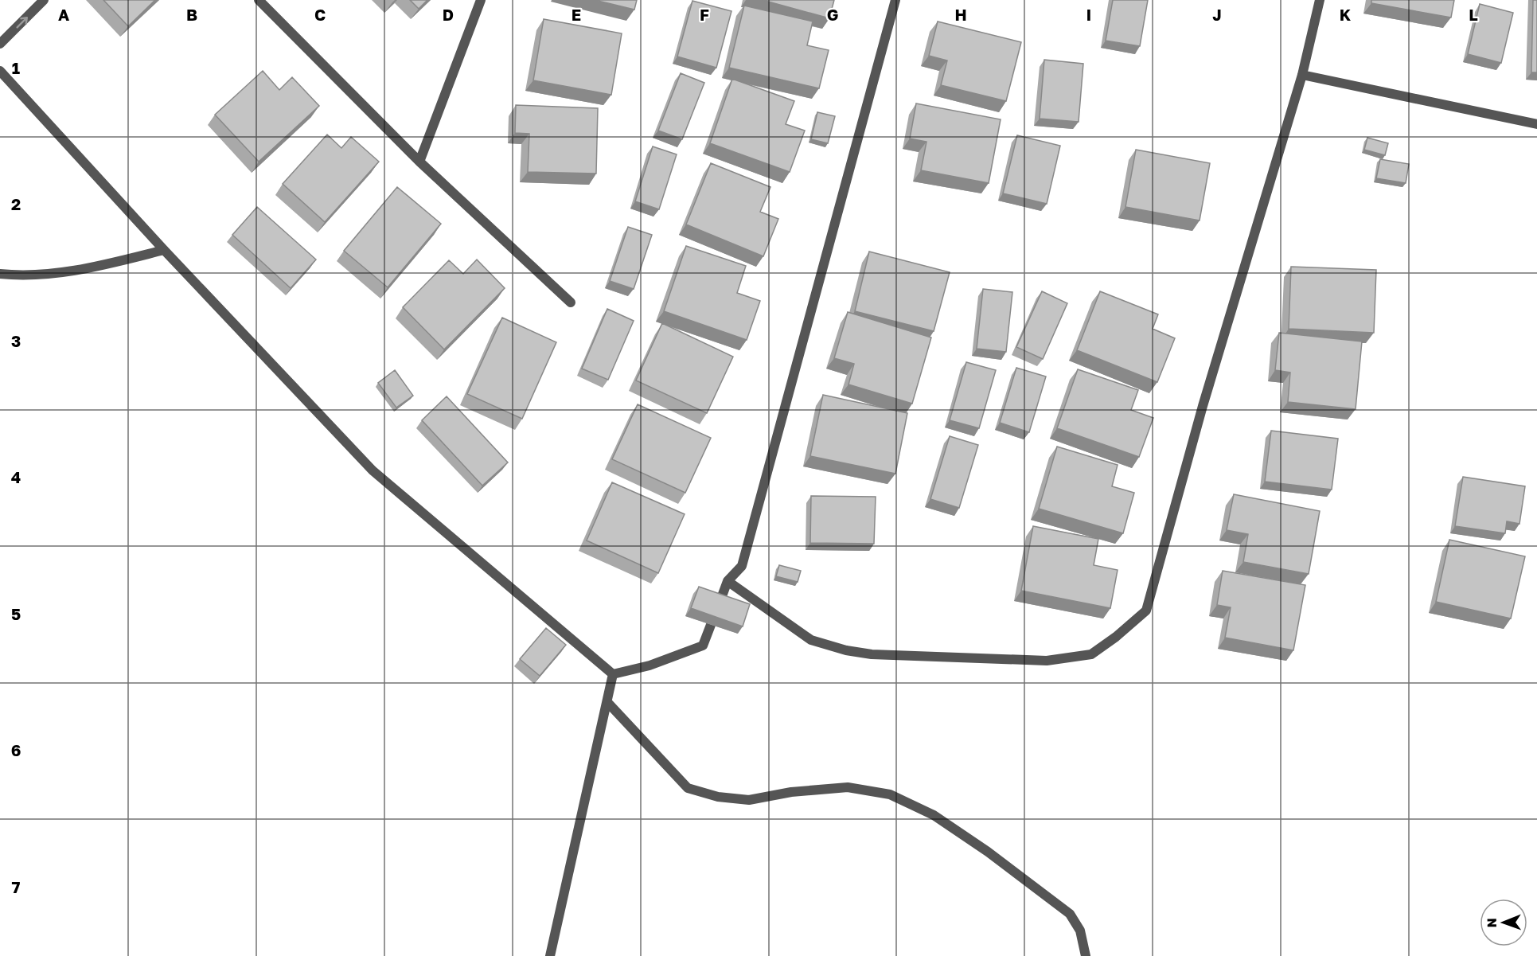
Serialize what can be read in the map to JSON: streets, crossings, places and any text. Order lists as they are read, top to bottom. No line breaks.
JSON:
{"north":"left","grid":{"columns":["A","B","C","D","E","F","G","H","I","J","K","L"],"rows":["1","2","3","4","5","6","7"]}}
